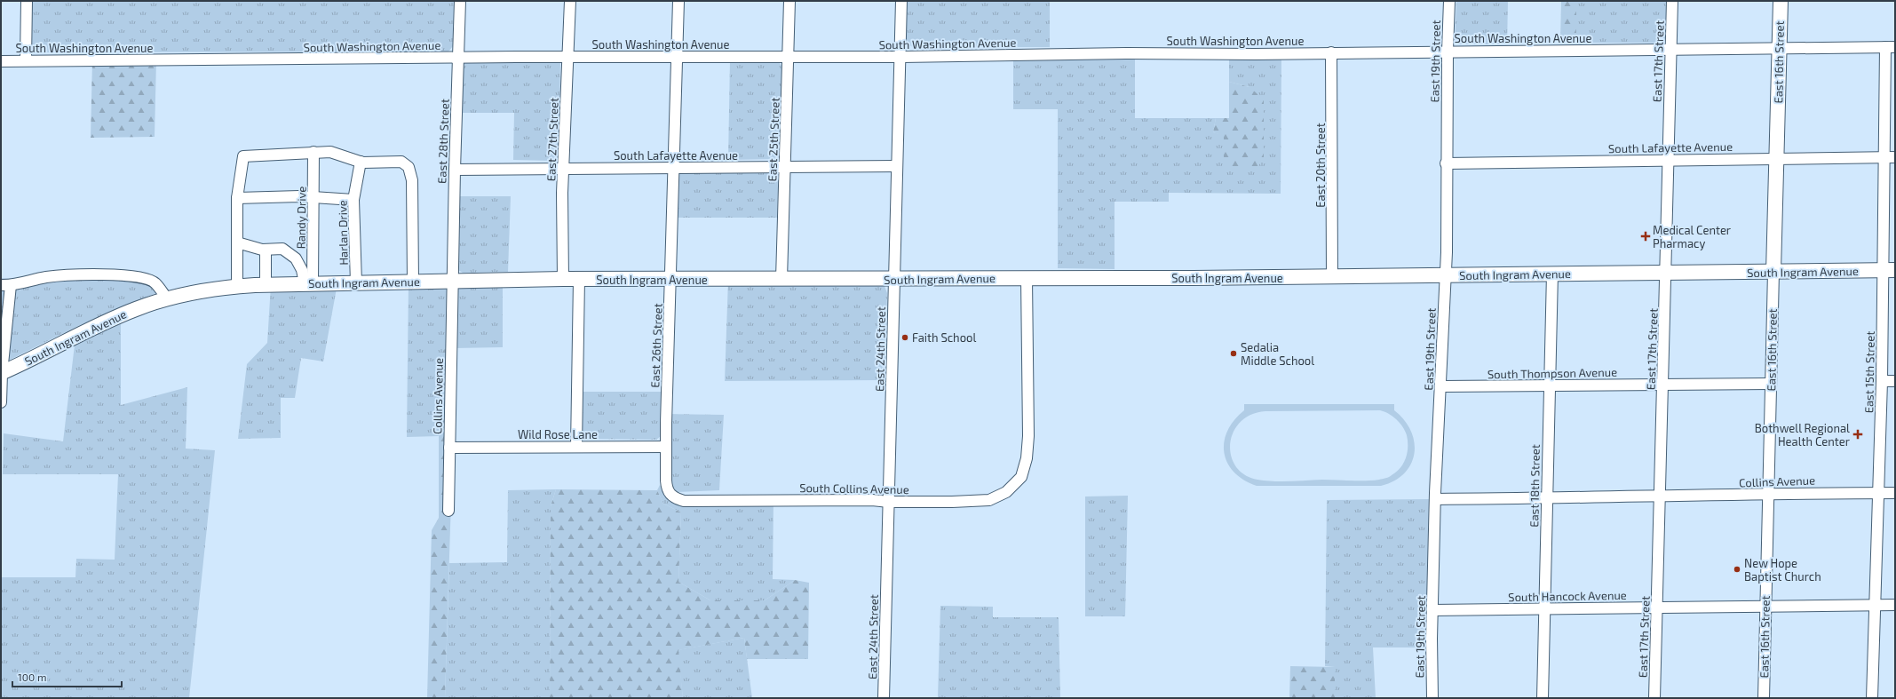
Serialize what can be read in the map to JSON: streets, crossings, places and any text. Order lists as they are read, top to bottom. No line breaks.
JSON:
{"streets":{"main road":["East 16th Street","South Ingram Avenue"],"street":["South Washington Avenue","East 19th Street","East 17th Street","East 27th Street","East 25th Street","East 28th Street","South Lafayette Avenue","East 20th Street","Randy Drive","Harlan Drive","East 26th Street","East 24th Street","East 15th Street","South Thompson Avenue","Collins Avenue","Wild Rose Lane","East 18th Street","South Collins Avenue","South Hancock Avenue"]},"crossings":[["South Washington Avenue","East 19th Street"],["South Washington Avenue","East 17th Street"],["South Washington Avenue","East 16th Street"],["South Washington Avenue","East 27th Street"],["South Washington Avenue","East 25th Street"],["South Washington Avenue","East 28th Street"],["South Washington Avenue","East 20th Street"],["South Washington Avenue","East 26th Street"],["South Washington Avenue","East 24th Street"],["South Washington Avenue","East 15th Street"],["East 19th Street","South Lafayette Avenue"],["East 19th Street","South Ingram Avenue"],["East 19th Street","South Thompson Avenue"],["East 19th Street","South Hancock Avenue"],["East 17th Street","South Lafayette Avenue"],["East 17th Street","South Ingram Avenue"],["East 17th Street","South Thompson Avenue"],["East 17th Street","Collins Avenue"],["East 17th Street","South Hancock Avenue"],["East 16th Street","South Lafayette Avenue"],["East 16th Street","South Ingram Avenue"],["East 16th Street","South Thompson Avenue"],["East 16th Street","Collins Avenue"],["East 16th Street","South Hancock Avenue"],["East 27th Street","South Lafayette Avenue"],["East 27th Street","South Ingram Avenue"],["East 25th Street","South Lafayette Avenue"],["East 25th Street","South Ingram Avenue"],["East 28th Street","South Lafayette Avenue"],["East 28th Street","South Ingram Avenue"],["East 28th Street","Collins Avenue"],["South Lafayette Avenue","East 26th Street"],["South Lafayette Avenue","East 24th Street"],["South Lafayette Avenue","East 15th Street"],["East 20th Street","South Ingram Avenue"],["Randy Drive","South Ingram Avenue"],["Harlan Drive","South Ingram Avenue"],["South Ingram Avenue","East 26th Street"],["South Ingram Avenue","East 24th Street"],["South Ingram Avenue","East 15th Street"],["South Ingram Avenue","Collins Avenue"],["South Ingram Avenue","East 18th Street"],["South Ingram Avenue","South Collins Avenue"],["East 26th Street","Wild Rose Lane"],["East 26th Street","South Collins Avenue"],["East 24th Street","South Collins Avenue"],["East 15th Street","Collins Avenue"],["East 15th Street","South Hancock Avenue"],["South Thompson Avenue","East 18th Street"],["Collins Avenue","Wild Rose Lane"],["East 18th Street","South Hancock Avenue"]],"places":{"health":["Medical Center Pharmacy","Bothwell Regional Health Center"],"other":["Faith School","Sedalia Middle School","New Hope Baptist Church"]},"scale_bar":"100 m"}
